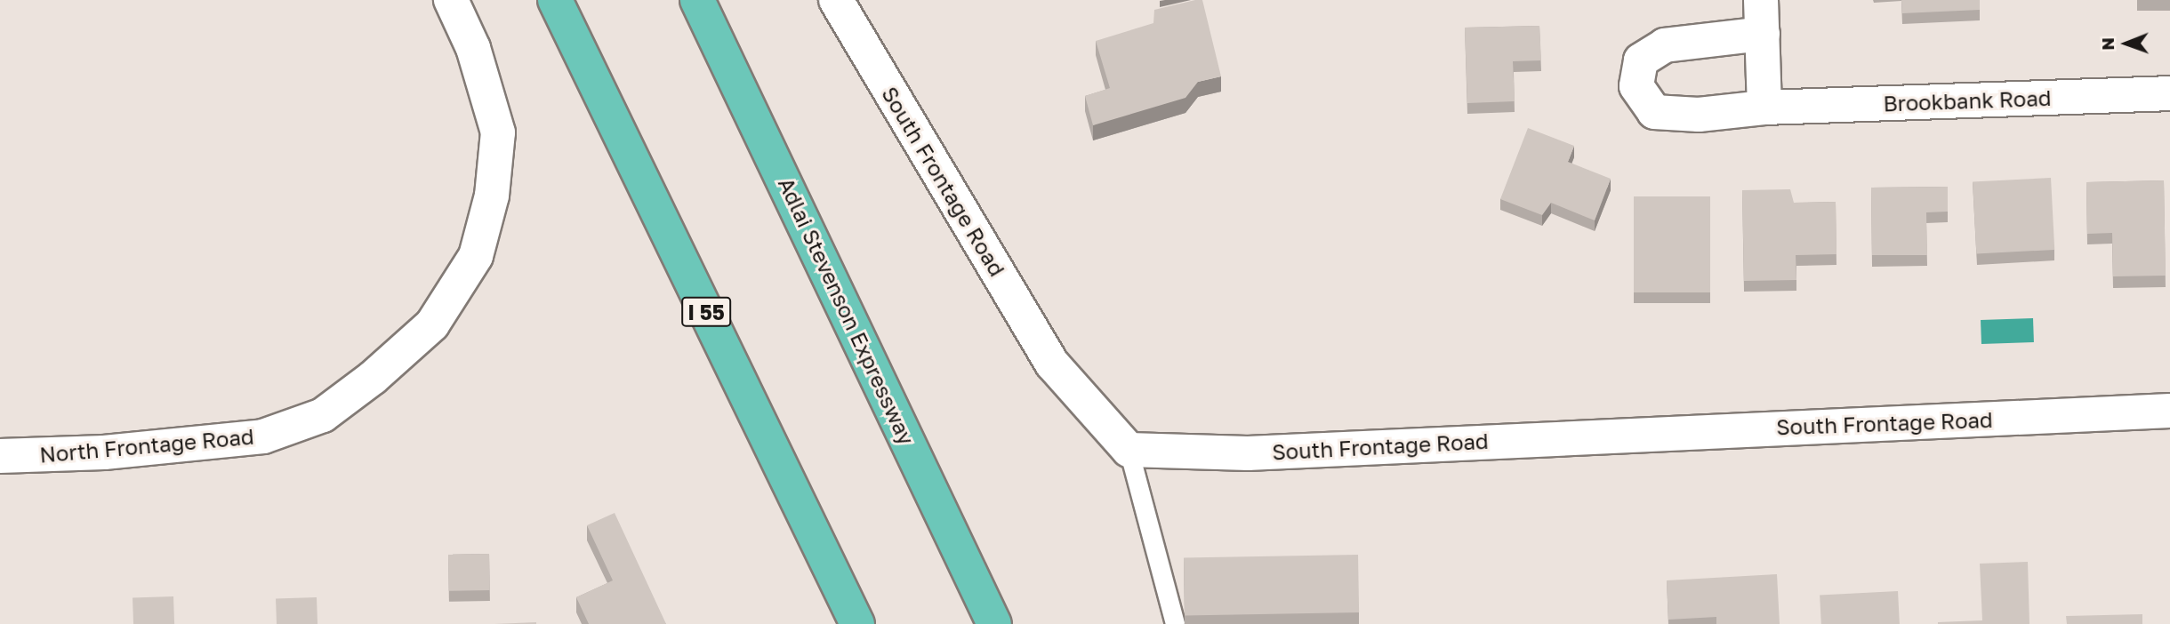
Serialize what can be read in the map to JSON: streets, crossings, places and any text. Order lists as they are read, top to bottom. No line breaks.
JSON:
{"streets":{"highway":["Adlai Stevenson Expressway","I 55"],"street":["Brookbank Road","South Frontage Road","North Frontage Road"]},"north":"left"}
